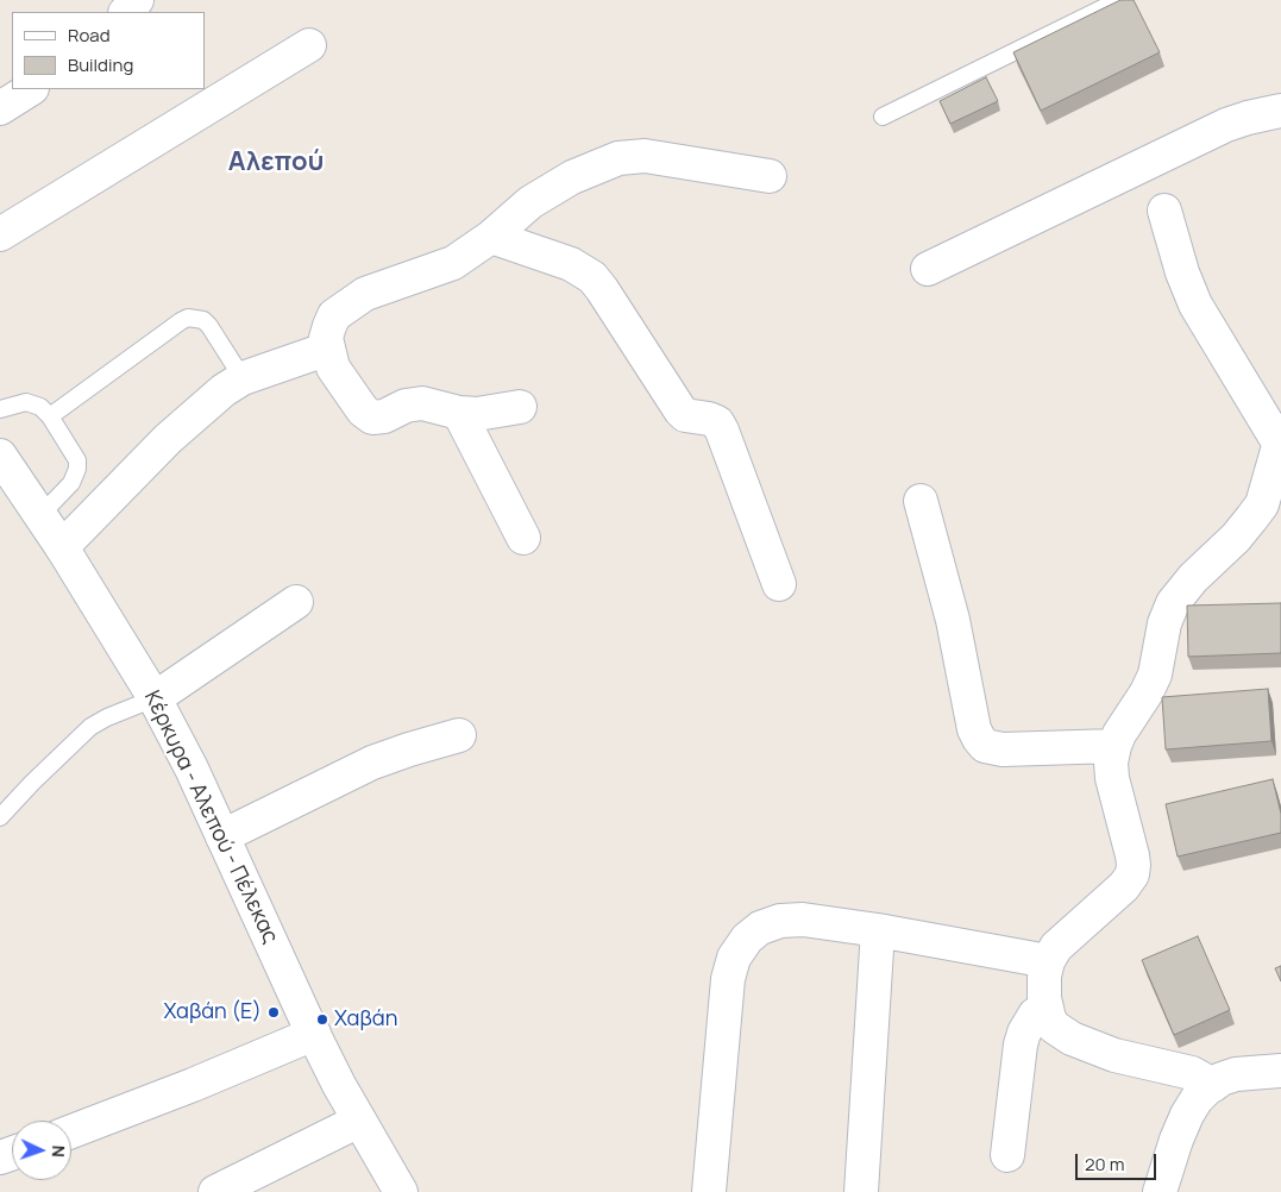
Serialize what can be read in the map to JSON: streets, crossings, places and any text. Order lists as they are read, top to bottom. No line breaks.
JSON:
{"streets":{"street":["Κέρκυρα - Αλεπού - Πέλεκας"]},"districts":["Αλεπού"],"places":["Χαβάη (Ε)","Χαβάη"],"legend":["Road","Building"],"scale_bar":"20 m","north":"right"}
